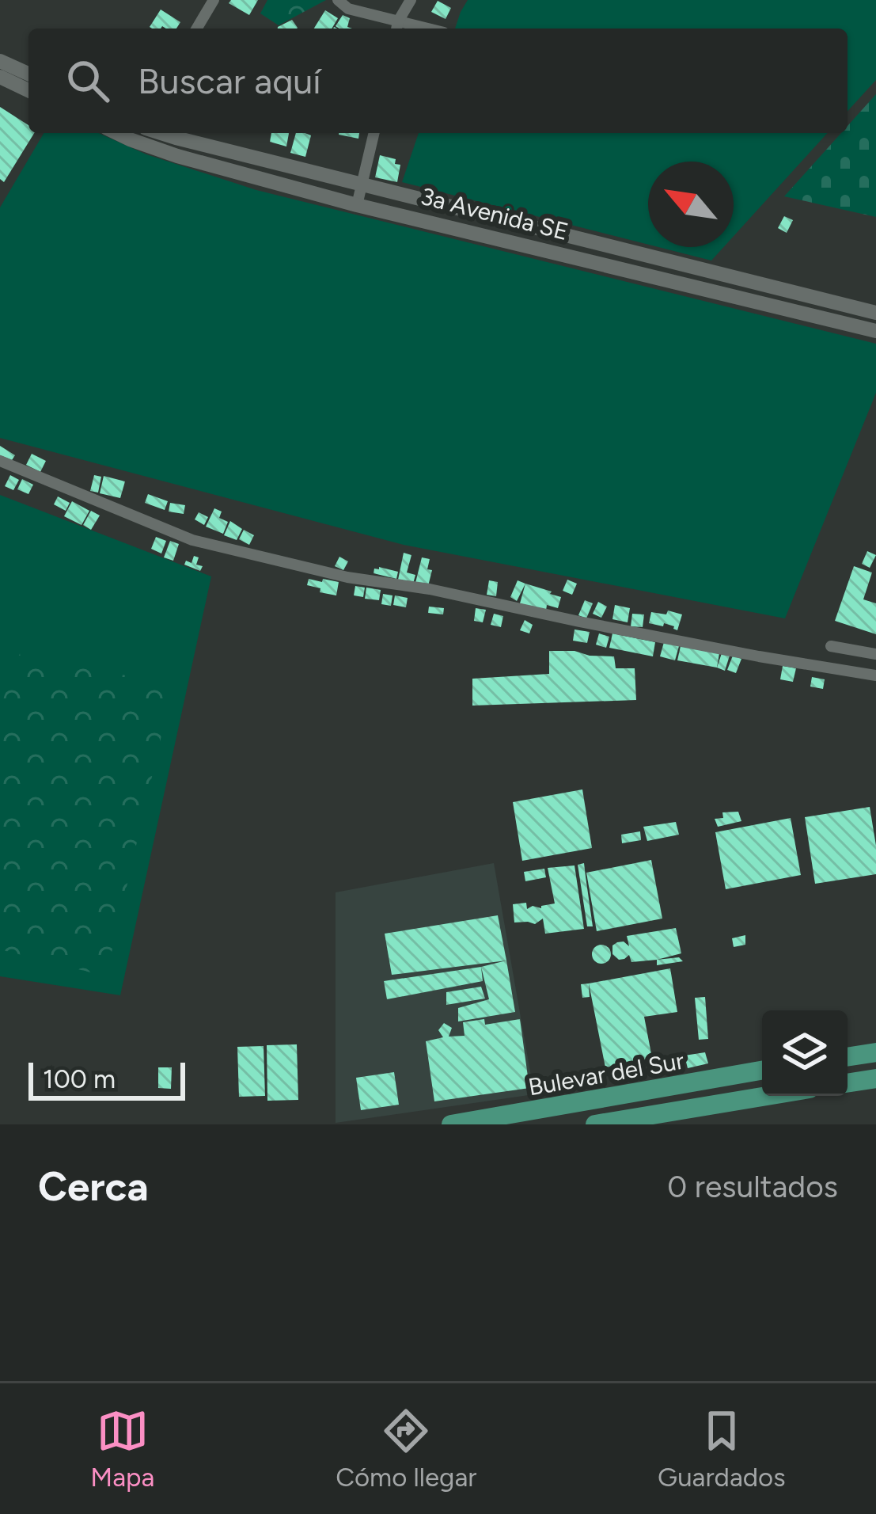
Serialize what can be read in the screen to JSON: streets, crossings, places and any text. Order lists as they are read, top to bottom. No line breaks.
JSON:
{"streets":{"highway":["Bulevar del Sur"],"street":["3a Avenida SE"]},"scale_bar":"100 m","north":"top left","page":{"search":"Buscar aquí","scale":"100 m","heading":["Cerca","0 resultados"],"nav":["Mapa","Cómo llegar","Guardados"]}}
